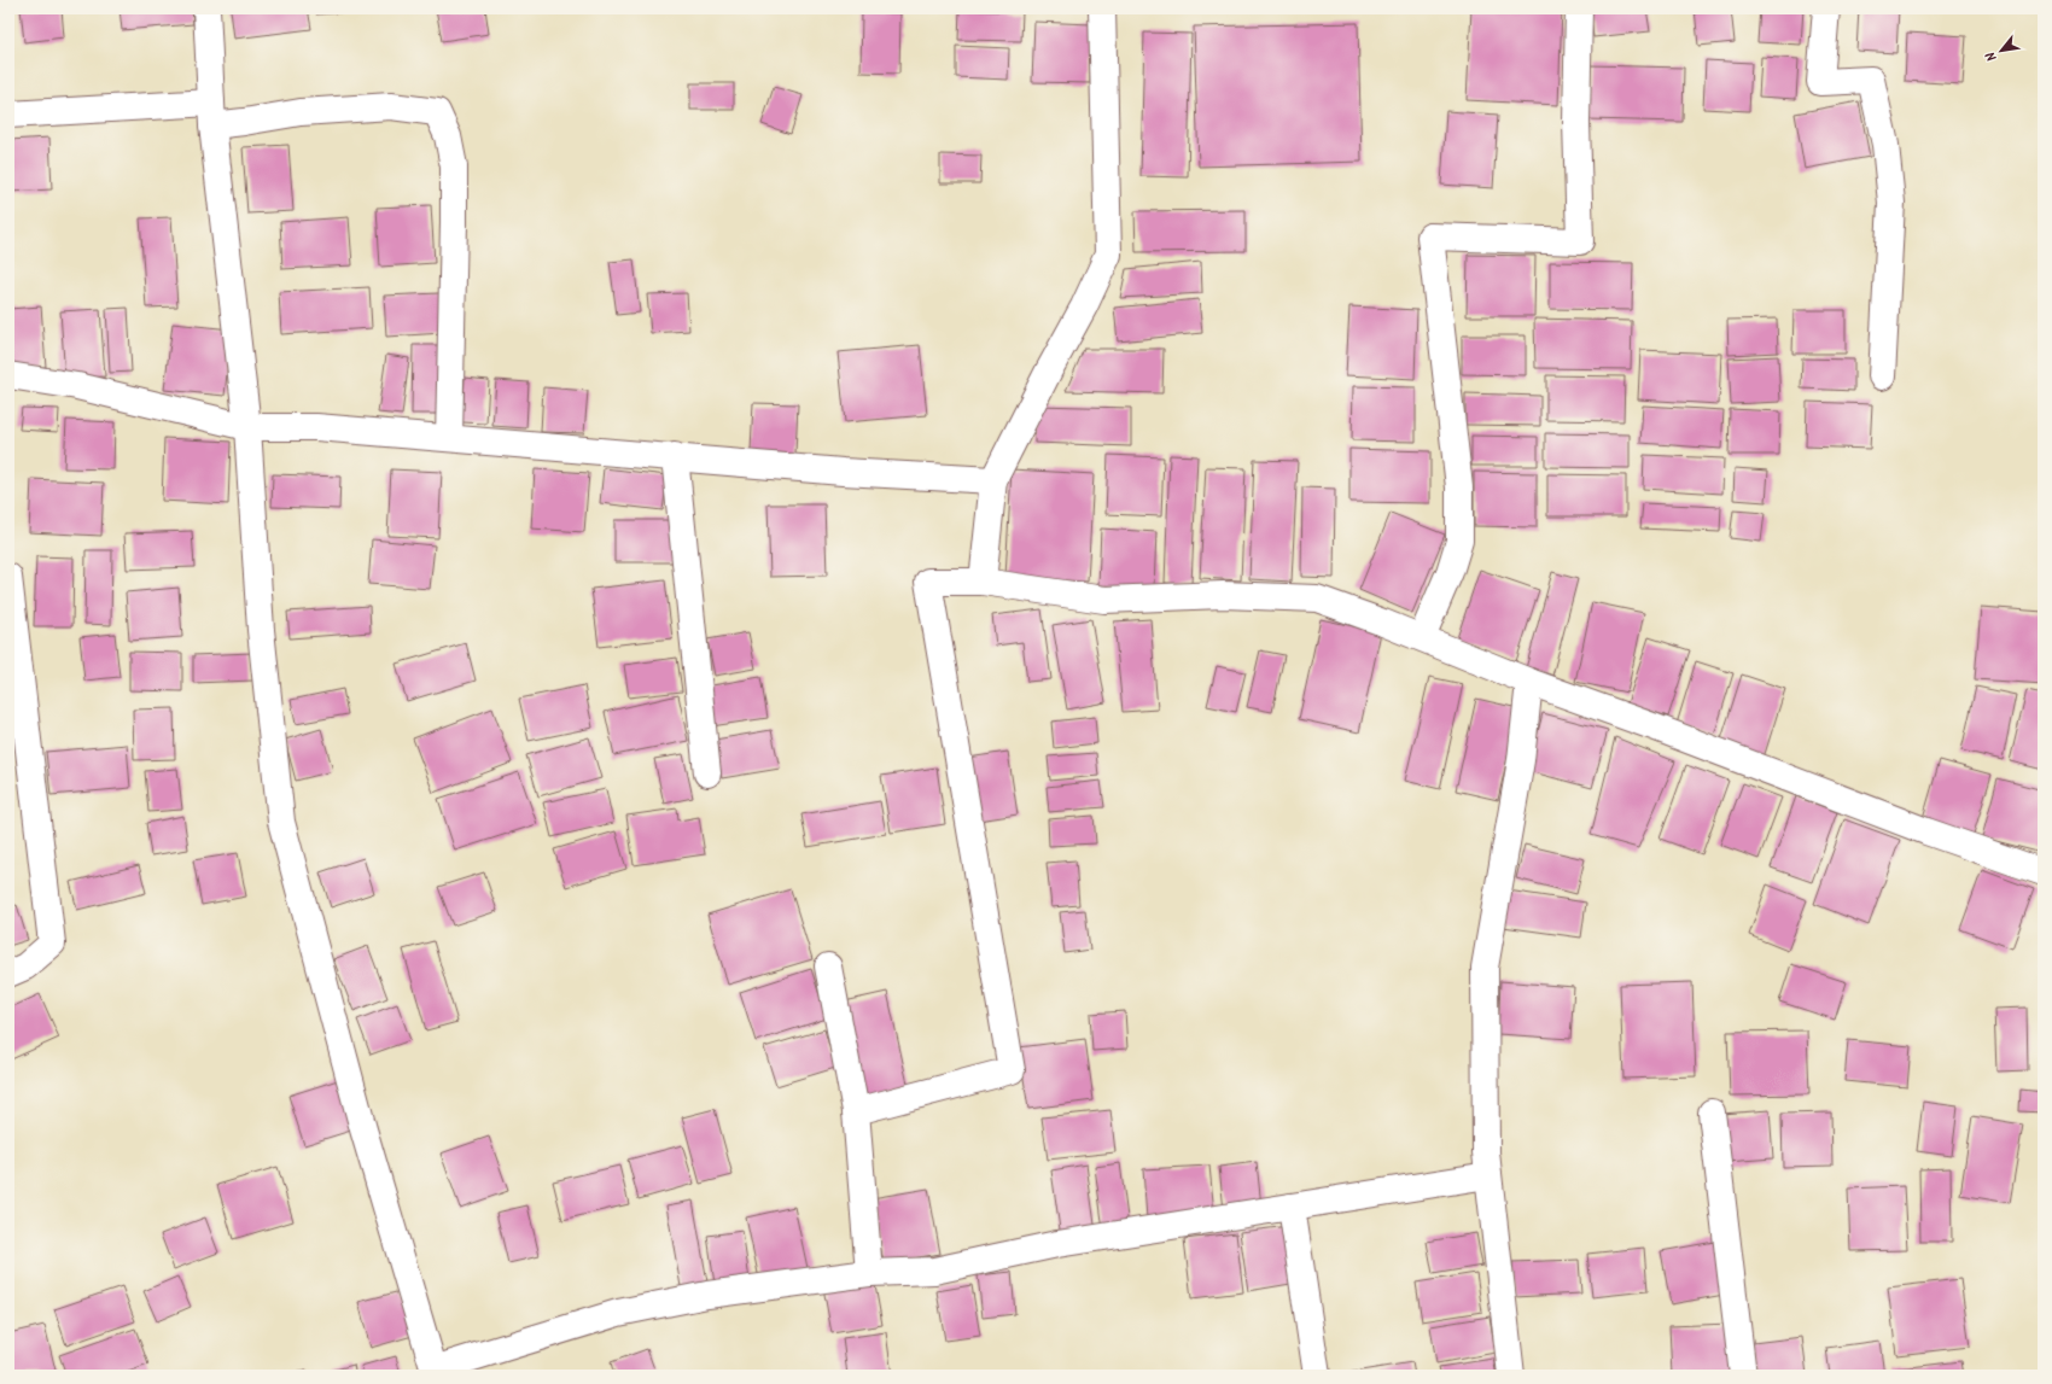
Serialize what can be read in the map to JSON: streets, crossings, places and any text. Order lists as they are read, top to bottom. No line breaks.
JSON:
{"north":"bottom left"}
